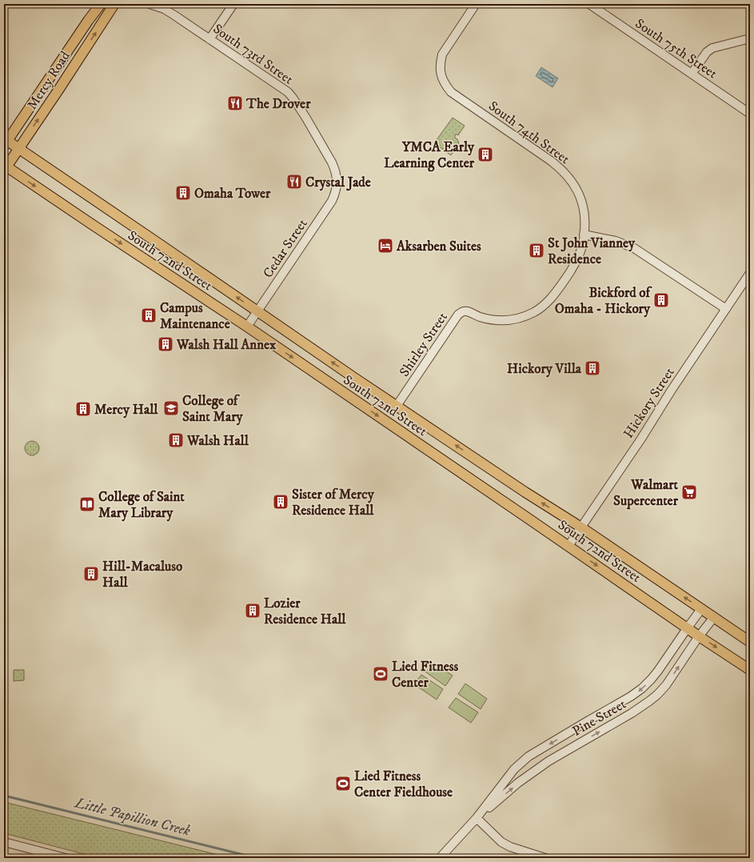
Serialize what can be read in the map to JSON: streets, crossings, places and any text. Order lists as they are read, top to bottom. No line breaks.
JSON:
{"streets":{"main road":["Mercy Road","South 72nd Street"],"street":["South 75th Street","South 73rd Street","South 74th Street","Cedar Street","Shirley Street","Hickory Street","Pine Street"]},"crossings":[["South 73rd Street","Cedar Street"],["Mercy Road","South 72nd Street"],["South 74th Street","Shirley Street"],["Cedar Street","South 72nd Street"],["South 72nd Street","Shirley Street"],["South 72nd Street","Hickory Street"],["South 72nd Street","Pine Street"]],"water":["Little Papillion Creek"],"places":{"restaurant":["The Drover","Crystal Jade"],"building":["YMCA Early Learning Center","Omaha Tower","St John Vianney Residence","Bickford of Omaha - Hickory","Campus Maintenance","Walsh Hall Annex","Hickory Villa","Mercy Hall","Walsh Hall","Sister of Mercy Residence Hall","Hill-Macaluso Hall","Lozier Residence Hall"],"hotel":["Aksarben Suites"],"school or university":["College of Saint Mary"],"supermarket":["Walmart Supercenter"],"library":["College of Saint Mary Library"],"sports":["Lied Fitness Center","Lied Fitness Center Fieldhouse"]}}
